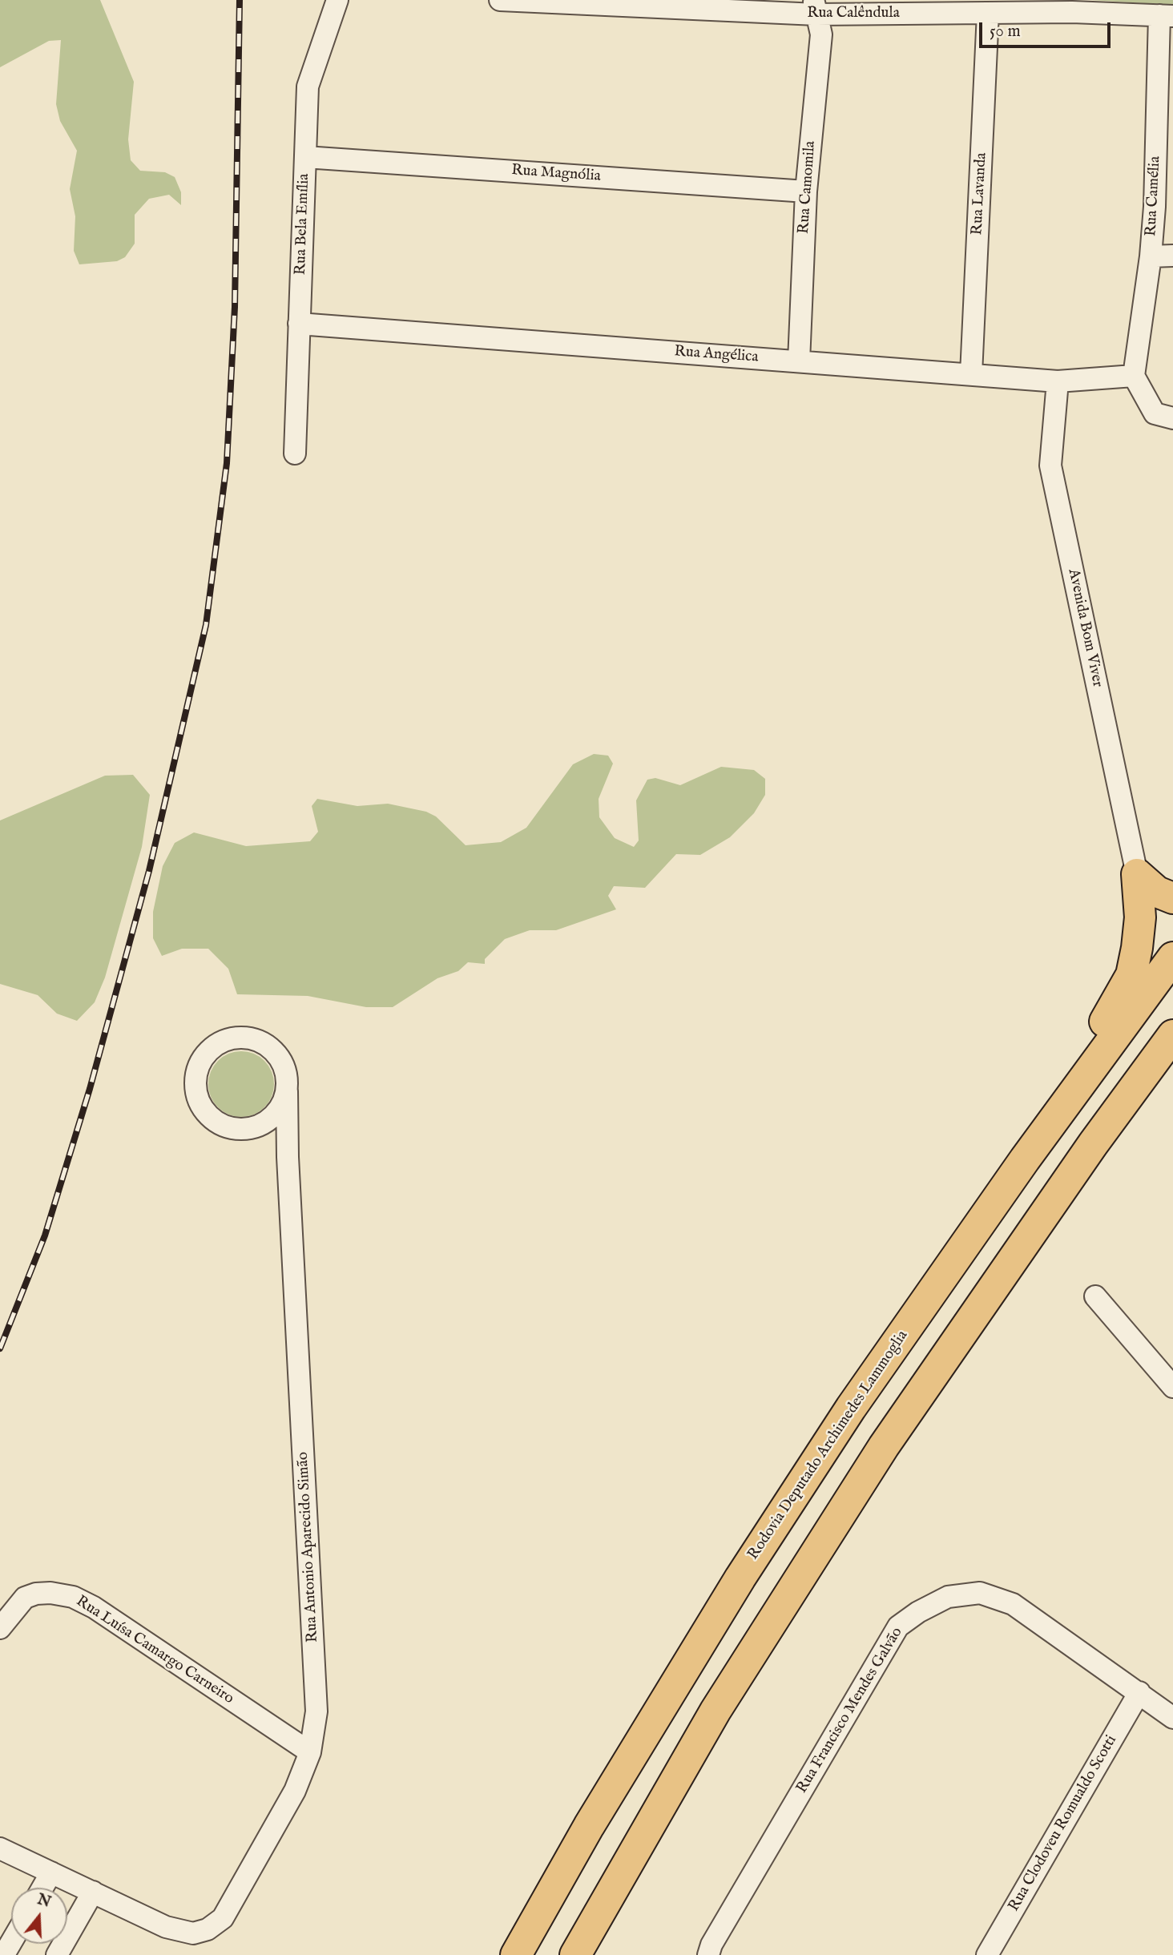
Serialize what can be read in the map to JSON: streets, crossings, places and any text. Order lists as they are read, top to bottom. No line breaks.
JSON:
{"streets":{"highway":["Rodovia Deputado Archimedes Lammoglia"],"street":["Rua Calêndula","Rua Magnólia","Rua Camomila","Rua Lavanda","Rua Camélia","Rua Bela Emília","Rua Angélica","Avenida Bom Viver","Rua Antonio Aparecido Simão","Rua Luísa Camargo Carneiro","Rua Francisco Mendes Galvão","Rua Clodoveu Romualdo Scotti"]},"crossings":[["Rua Calêndula","Rua Camomila"],["Rua Calêndula","Rua Lavanda"],["Rua Calêndula","Rua Camélia"],["Rua Magnólia","Rua Camomila"],["Rua Magnólia","Rua Bela Emília"],["Rua Camomila","Rua Angélica"],["Rua Lavanda","Rua Angélica"],["Rua Camélia","Rua Angélica"],["Rua Bela Emília","Rua Angélica"],["Rua Angélica","Avenida Bom Viver"],["Rua Antonio Aparecido Simão","Rua Luísa Camargo Carneiro"],["Rua Francisco Mendes Galvão","Rua Clodoveu Romualdo Scotti"]],"scale_bar":"50 m","north":"top"}
